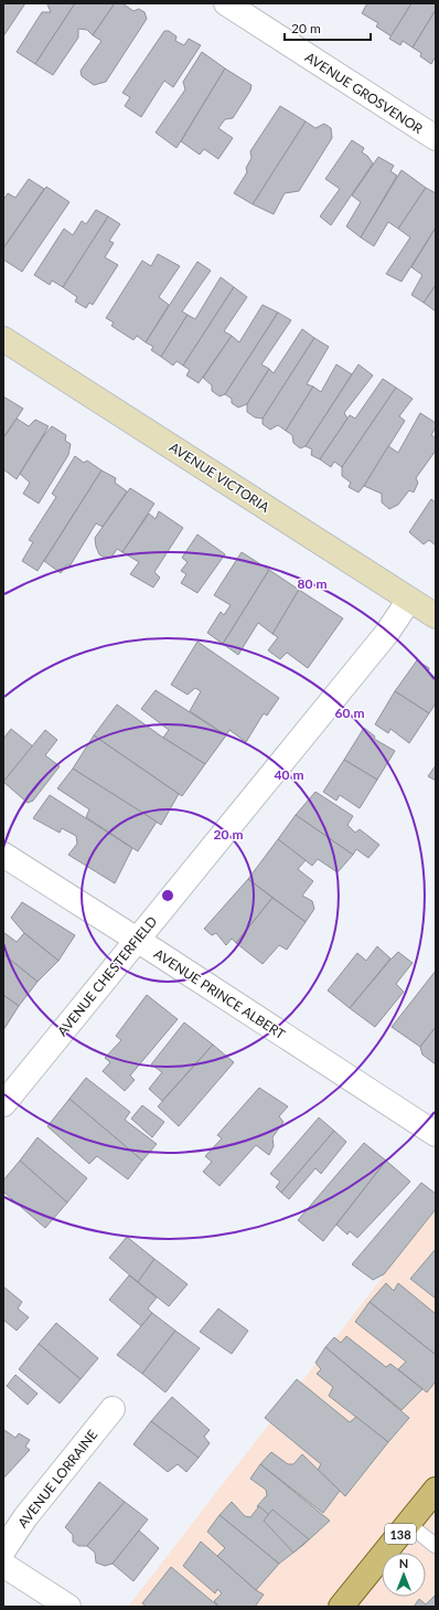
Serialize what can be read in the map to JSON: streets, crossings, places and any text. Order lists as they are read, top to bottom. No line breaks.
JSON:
{"streets":{"main road":["138"],"street":["AVENUE GROSVENOR","AVENUE VICTORIA","AVENUE CHESTERFIELD","AVENUE PRINCE ALBERT","AVENUE LORRAINE"]},"crossings":[["AVENUE VICTORIA","AVENUE CHESTERFIELD"],["AVENUE CHESTERFIELD","AVENUE PRINCE ALBERT"]],"scale_bar":"20 m","north":"top","rings":["80 m","60 m","40 m","20 m"]}
